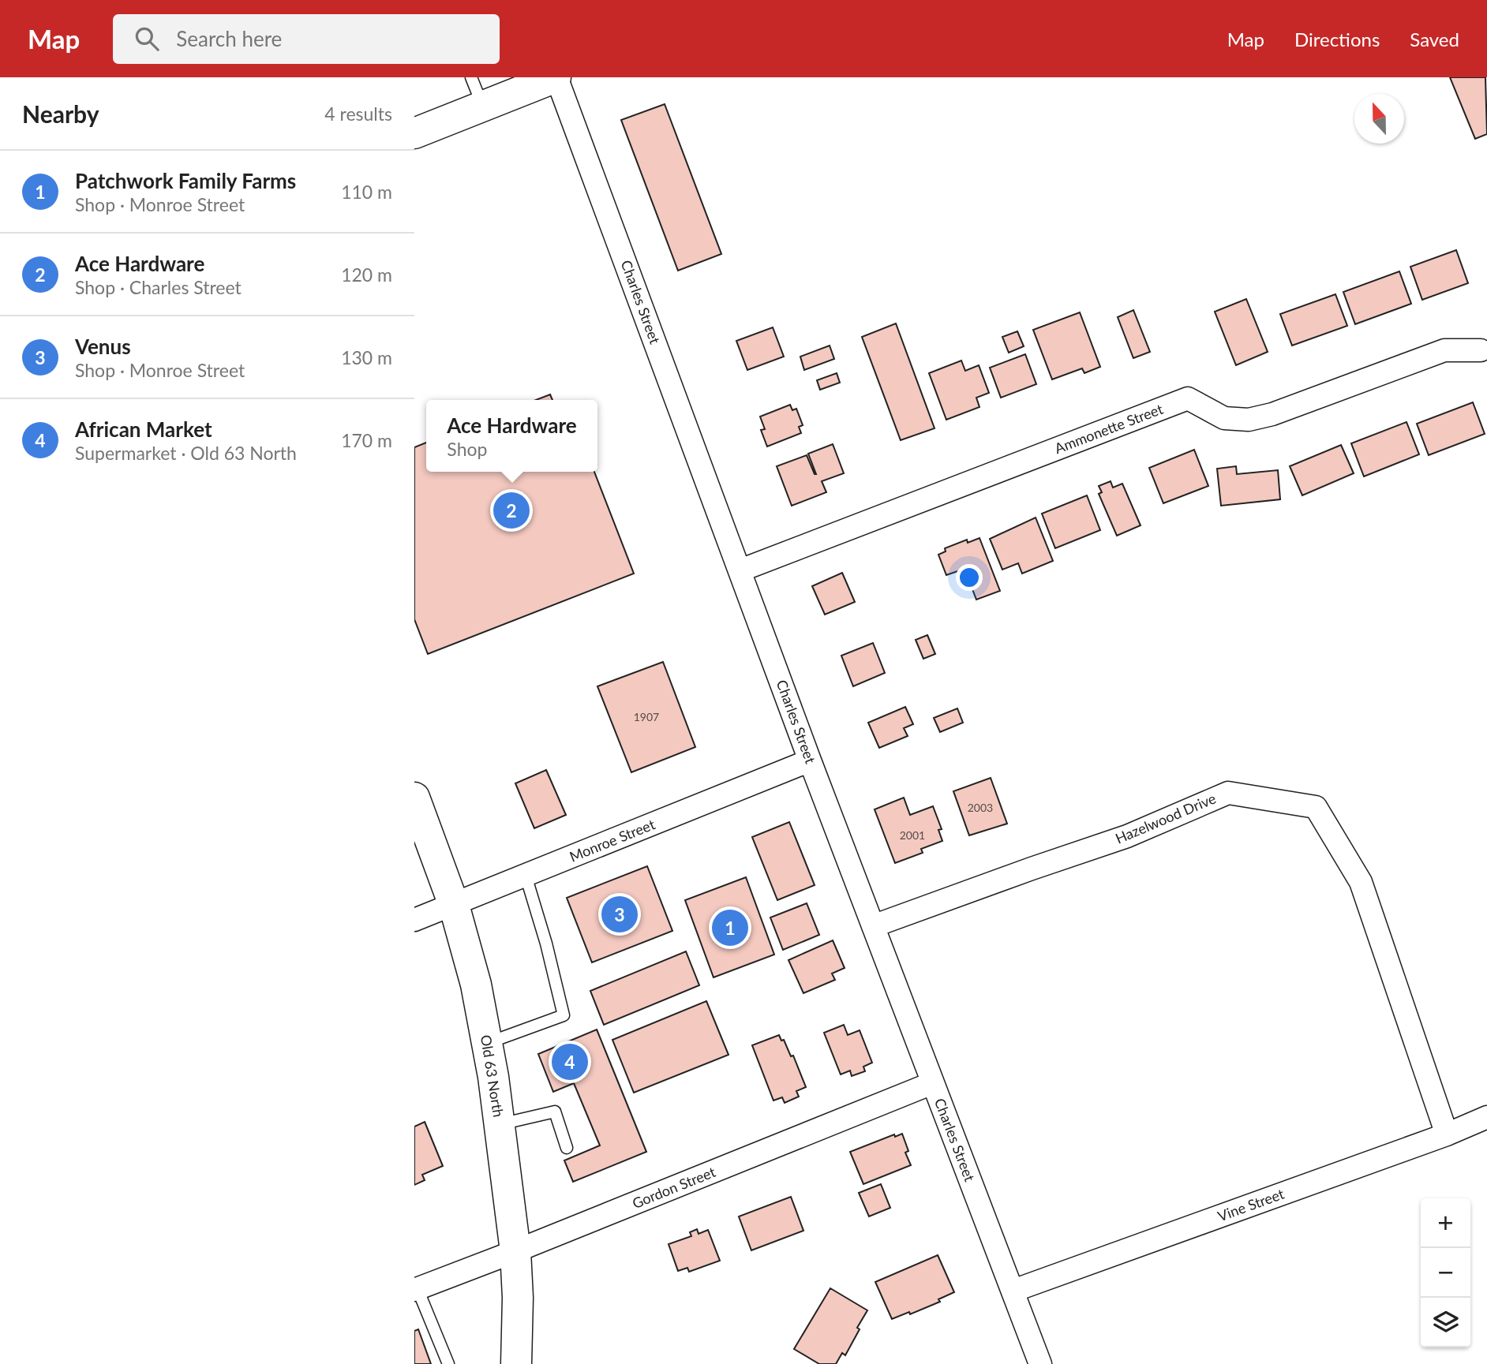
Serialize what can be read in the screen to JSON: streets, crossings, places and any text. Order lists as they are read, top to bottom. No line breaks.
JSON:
{"streets":{"main road":["Old 63 North"],"street":["Charles Street","Ammonette Street","Hazelwood Drive","Monroe Street","Gordon Street","Vine Street"]},"crossings":[["Charles Street","Ammonette Street"],["Charles Street","Hazelwood Drive"],["Charles Street","Monroe Street"],["Charles Street","Gordon Street"],["Charles Street","Vine Street"],["Hazelwood Drive","Vine Street"],["Monroe Street","Old 63 North"],["Old 63 North","Gordon Street"]],"house_numbers":["1907","2003","2001"],"north":"top","page":{"header":"Map","search":"Search here","nav":["Map","Directions","Saved"],"heading":["Nearby","4 results"],"list":[{"mark":"1","name":"Patchwork Family Farms","note":"Shop · Monroe Street","value":"110 m"},{"mark":"2","name":"Ace Hardware","note":"Shop · Charles Street","value":"120 m"},{"mark":"3","name":"Venus","note":"Shop · Monroe Street","value":"130 m"},{"mark":"4","name":"African Market","note":"Supermarket · Old 63 North","value":"170 m"}],"popup":["Ace Hardware","Shop"],"pins":["2","3","1","4"],"map_buttons":["+","−"]}}
